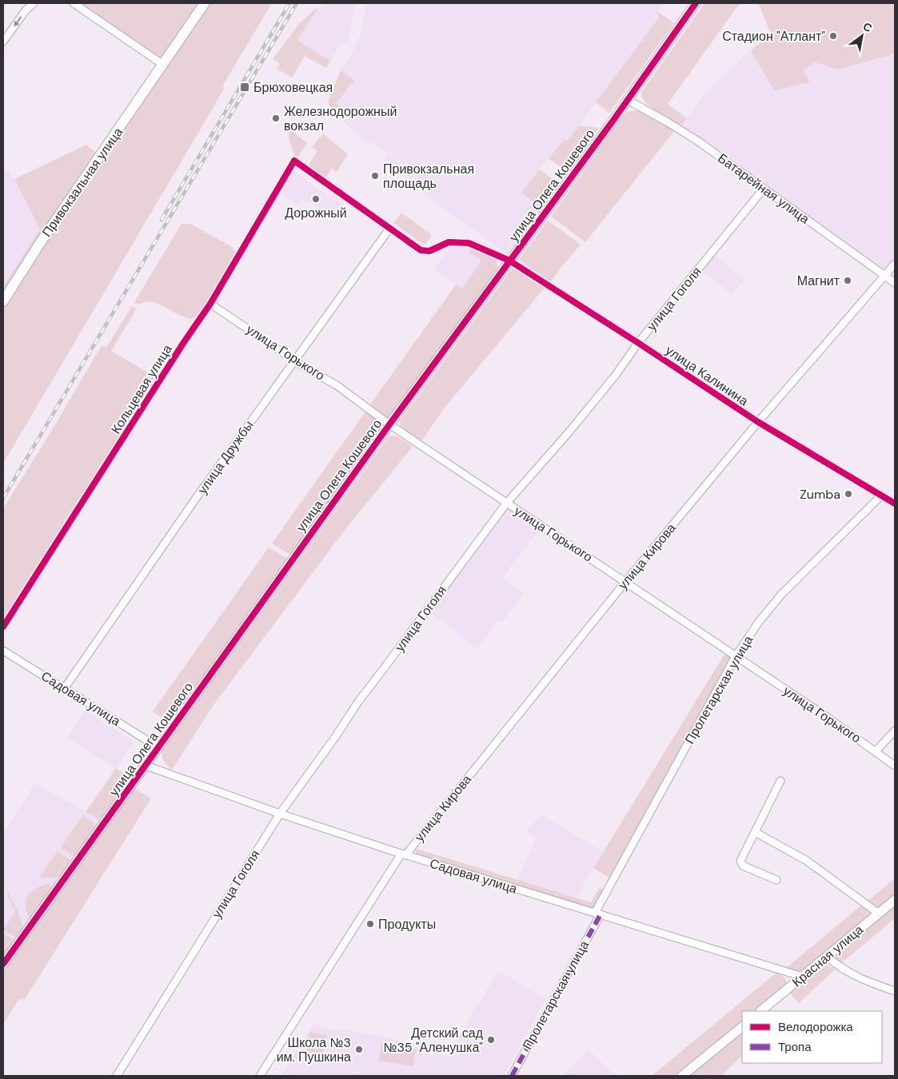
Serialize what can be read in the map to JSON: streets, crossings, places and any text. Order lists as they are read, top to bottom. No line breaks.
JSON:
{"streets":{"main road":["Привокзальная улица"],"street":["улица Олега Кошевого","Батарейная улица","улица Гоголя","улица Горького","улица Калинина","Кольцевая улица","улица Дружбы","улица Кирова","Пролетарская улица","Садовая улица","Красная улица"]},"crossings":[["улица Олега Кошевого","Батарейная улица"],["улица Олега Кошевого","улица Горького"],["улица Олега Кошевого","улица Калинина"],["улица Олега Кошевого","Садовая улица"],["Батарейная улица","улица Гоголя"],["Батарейная улица","улица Кирова"],["улица Гоголя","улица Горького"],["улица Гоголя","улица Калинина"],["улица Гоголя","Садовая улица"],["улица Горького","Кольцевая улица"],["улица Горького","улица Дружбы"],["улица Горького","улица Кирова"],["улица Горького","Пролетарская улица"],["улица Калинина","Кольцевая улица"],["улица Калинина","улица Дружбы"],["улица Калинина","улица Кирова"],["улица Калинина","Пролетарская улица"],["Кольцевая улица","улица Дружбы"],["улица Дружбы","Садовая улица"],["улица Кирова","Садовая улица"],["Пролетарская улица","Садовая улица"],["Садовая улица","Красная улица"]],"places":{"other":["Стадион \"Атлант\"","Железнодорожный вокзал","Привокзальная площадь","Дорожный","Магнит","Zumba","Продукты","Детский сад №35 \"Аленушка\"","Школа №3 им. Пушкина"],"transit":["Брюховецкая"]},"legend":["Велодорожка","Тропа"],"north":"top right"}
